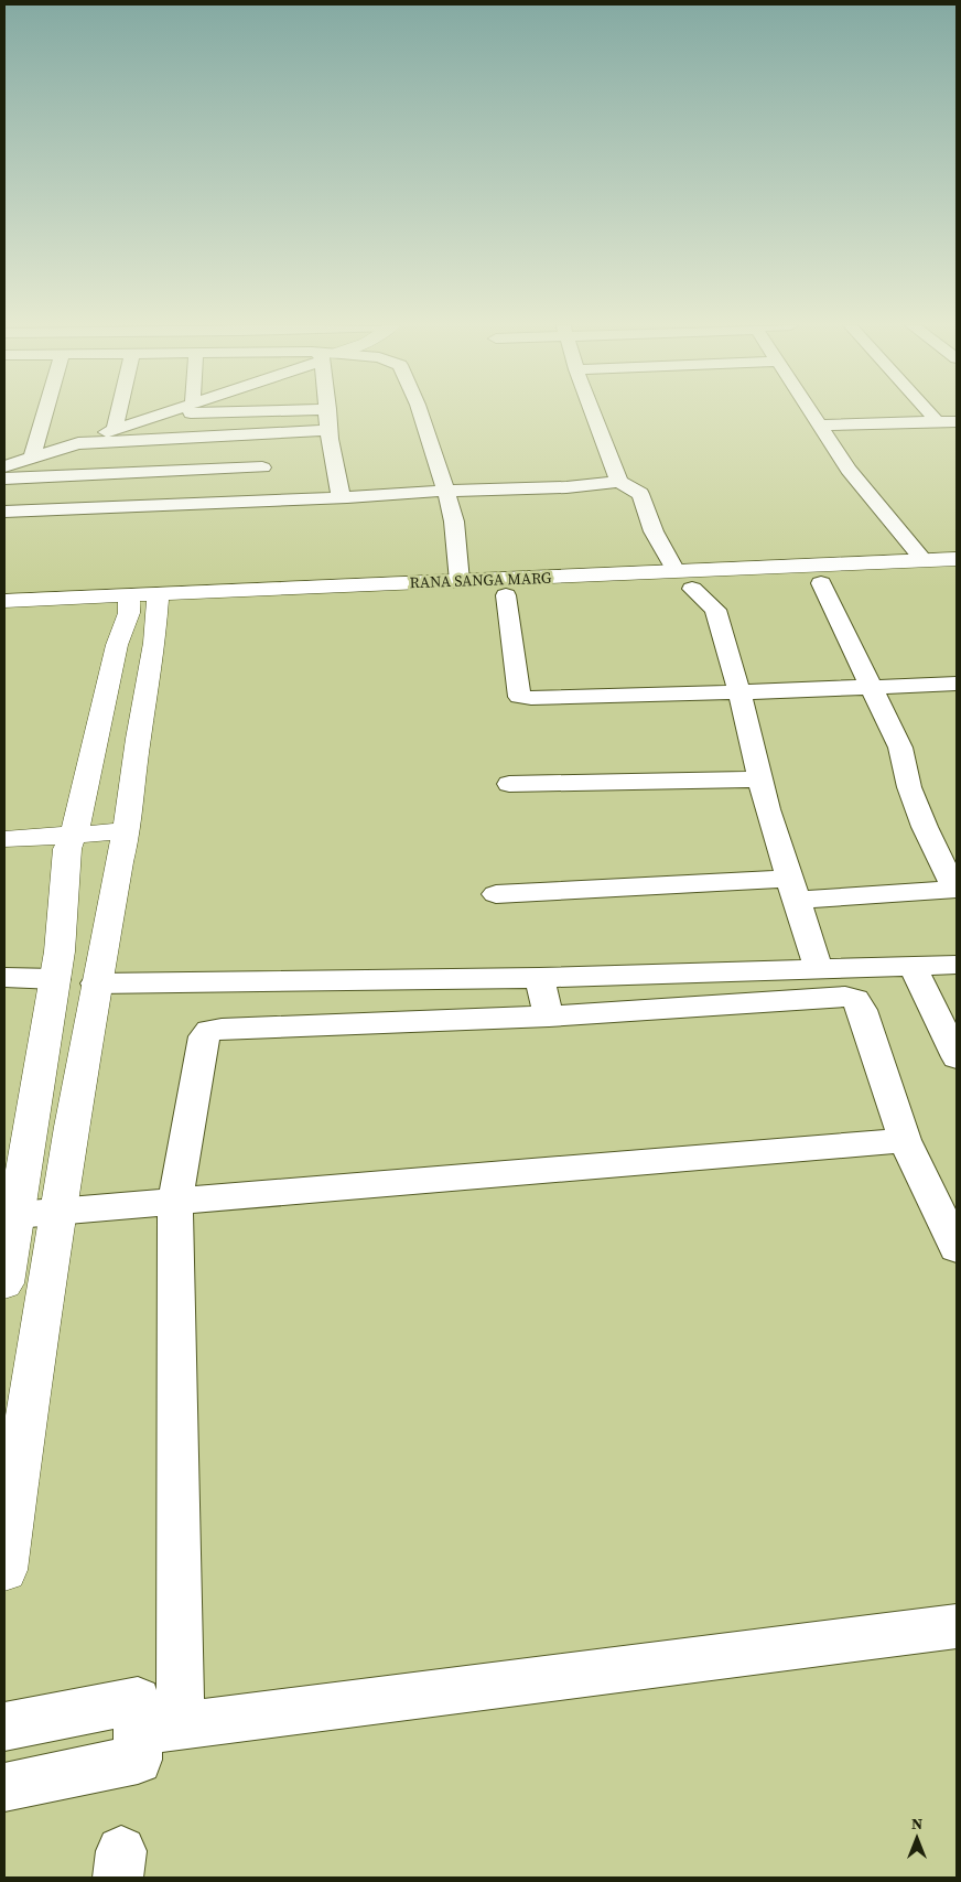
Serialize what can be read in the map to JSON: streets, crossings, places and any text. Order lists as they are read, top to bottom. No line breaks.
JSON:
{"streets":{"street":["RANA SANGA MARG"]},"north":"top"}
